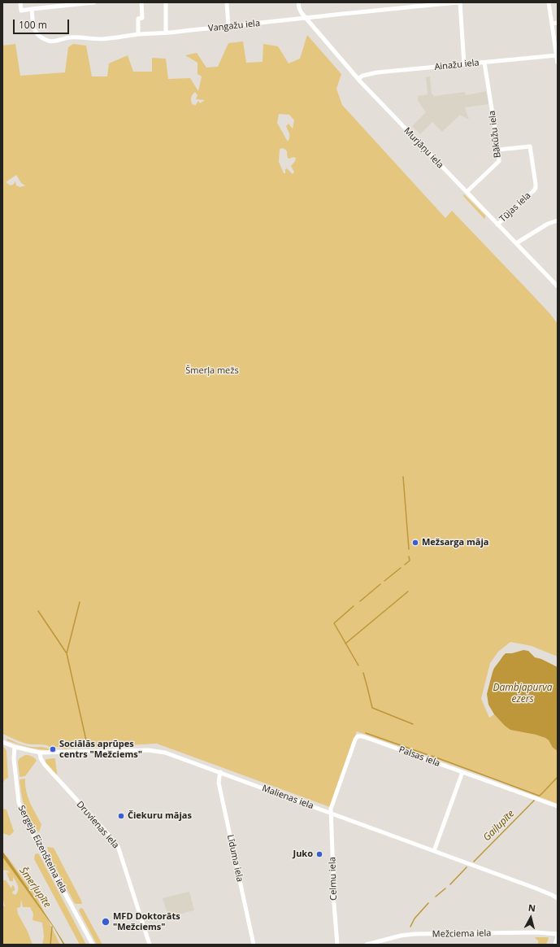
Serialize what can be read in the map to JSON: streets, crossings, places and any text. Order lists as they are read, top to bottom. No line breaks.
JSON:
{"streets":{"street":["Vangažu iela","Ainažu iela","Bākūžu iela","Murjāņu iela","Tūjas iela","Palsas iela","Malienas iela","Druvienas iela","Sergeja Eizenšteina iela","Līduma iela","Celmu iela","Mežciema iela"]},"crossings":[["Vangažu iela","Murjāņu iela"],["Ainažu iela","Bākūžu iela"],["Ainažu iela","Murjāņu iela"],["Bākūžu iela","Murjāņu iela"],["Bākūžu iela","Tūjas iela"],["Murjāņu iela","Tūjas iela"],["Palsas iela","Malienas iela"],["Palsas iela","Celmu iela"],["Malienas iela","Druvienas iela"],["Malienas iela","Sergeja Eizenšteina iela"],["Malienas iela","Līduma iela"],["Malienas iela","Celmu iela"]],"water":["Dambjapurva ezers","Gaiļupīte","Šmerļupīte"],"parks":["Šmerļa mežs"],"places":["Mežsarga māja","Sociālās aprūpes centrs \"Mežciems\"","Čiekuru mājas","Juko","MFD Doktorāts \"Mežciems\""],"scale_bar":"100 m","north":"top"}
